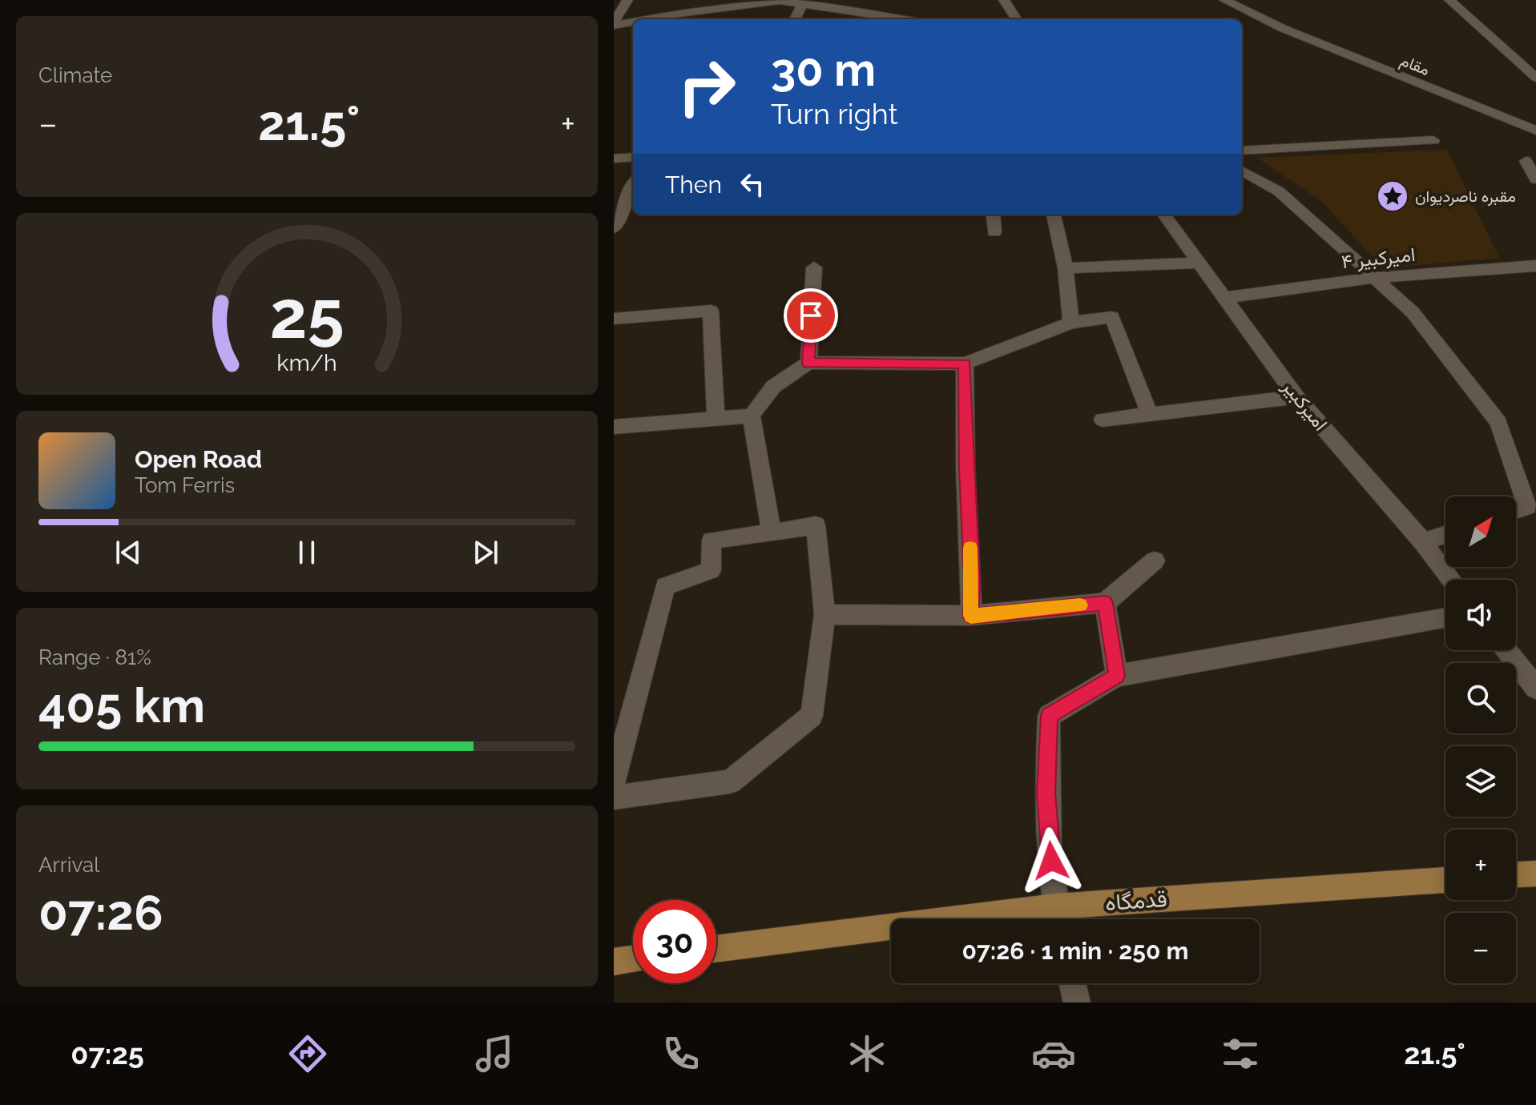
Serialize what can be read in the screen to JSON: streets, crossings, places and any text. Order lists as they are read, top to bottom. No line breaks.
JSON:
{"streets":{"main road":["قدمگاه"],"street":["مقام","امیرکبیر ۴","امیرکبیر"]},"crossings":[["امیرکبیر ۴","امیرکبیر"]],"places":{"place":["مقبره ناصردیوان"]},"north":"top right","page":{"tile":["Climate",["Range · 81%","405 km"],["Arrival","07:26"]],"turn":["30 m","Turn right"],"heat":["−","21.5°","+"],"then":"Then","song":["Open Road","Tom Ferris"],"map_buttons":["+","−"],"limit":"30","trip":"07:26 · 1 min · 250 m","tabs":["07:25","21.5°"],"gauge":["25","km/h"]}}
